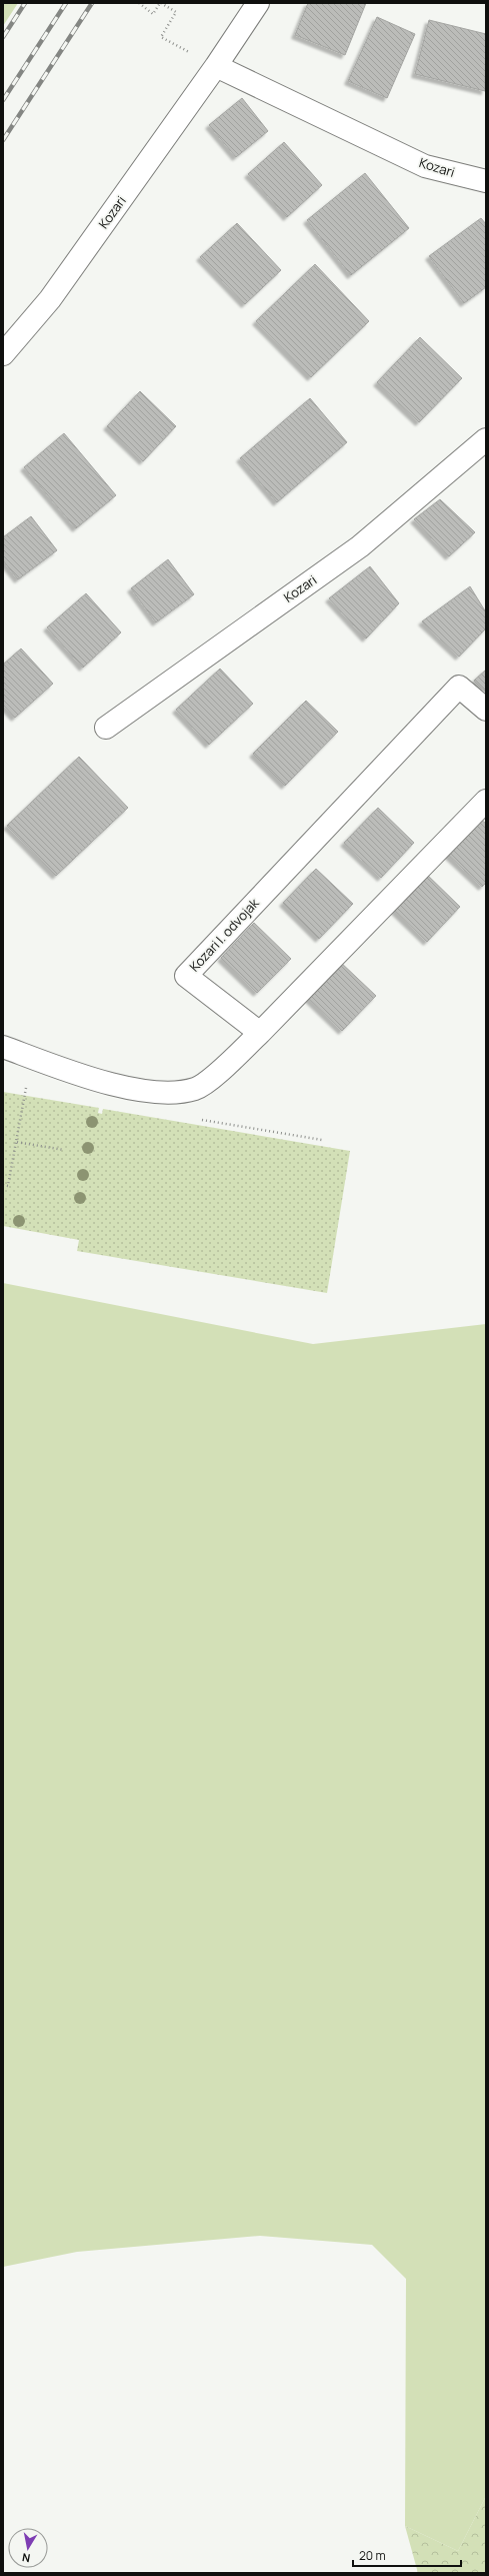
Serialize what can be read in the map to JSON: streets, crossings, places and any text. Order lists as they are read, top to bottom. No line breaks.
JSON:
{"streets":{"street":["Kozari","Kozari I. odvojak"]},"scale_bar":"20 m","north":"bottom"}
